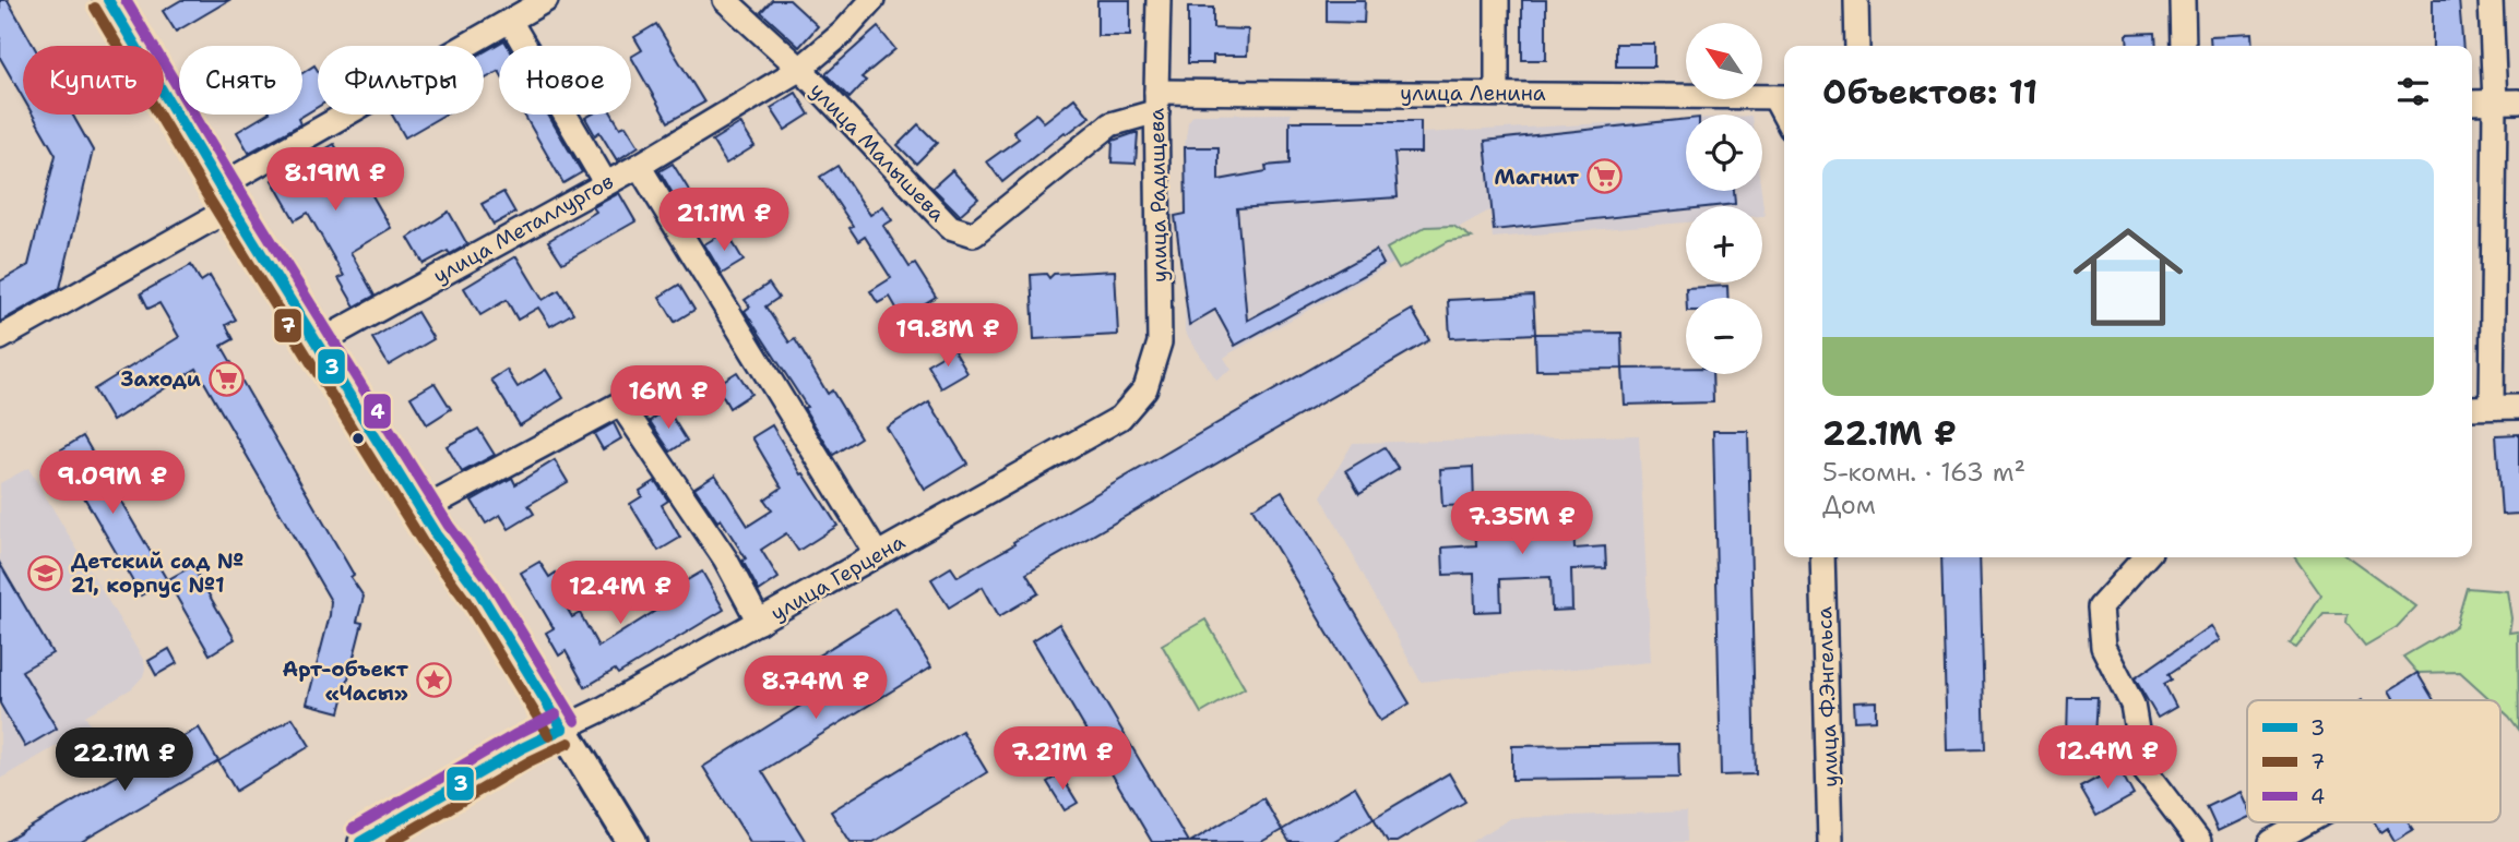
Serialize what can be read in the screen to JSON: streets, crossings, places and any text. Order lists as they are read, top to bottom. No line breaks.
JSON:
{"streets":{"street":["улица Ленина","улица Малышева","улица Радищева","улица Металлургов","улица Герцена","улица Ф.Энгельса"]},"crossings":[["улица Ленина","улица Малышева"],["улица Ленина","улица Радищева"],["улица Малышева","улица Радищева"],["улица Малышева","улица Металлургов"],["улица Радищева","улица Герцена"]],"places":{"supermarket":["Магнит","Заходи"],"school or university":["Детский сад № 21, корпус №1"],"place":["Арт-объект «Часы»"]},"lines":["transit line 3","transit line 4","transit line 7"],"legend":["3","7","4"],"north":"top left","page":{"map_buttons":["+","−"],"chip":["Купить","Снять","Фильтры","Новое"],"heading":"Объектов: 11","list":[{"name":"22.1M ₽","note":"5-комн. · 163 m² · Дом"}],"price":["8.19M ₽","21.1M ₽","19.8M ₽","16M ₽","9.09M ₽","7.35M ₽","12.4M ₽","8.74M ₽","12.4M ₽","7.21M ₽","22.1M ₽"]}}
